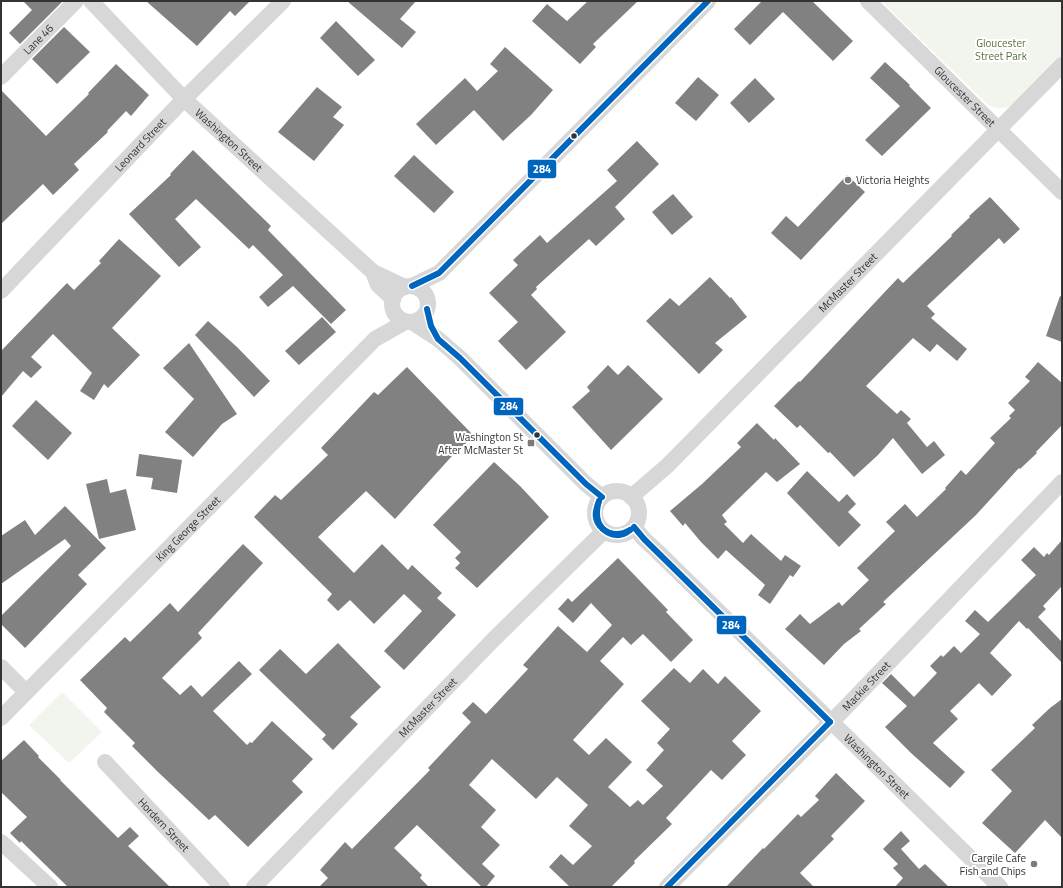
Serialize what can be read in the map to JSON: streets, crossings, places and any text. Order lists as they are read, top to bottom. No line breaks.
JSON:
{"streets":{"street":["Lane 46","Gloucester Street","Washington Street","Leonard Street","McMaster Street","King George Street","Mackie Street","Hordern Street"]},"crossings":[["Gloucester Street","McMaster Street"],["Washington Street","Leonard Street"],["Washington Street","McMaster Street"],["Washington Street","King George Street"],["Washington Street","Mackie Street"]],"parks":["Gloucester Street Park"],"places":{"other":["Victoria Heights","Cargile Cafe Fish and Chips"],"transit":["Washington St After McMaster St"]},"lines":["transit line 284"]}
